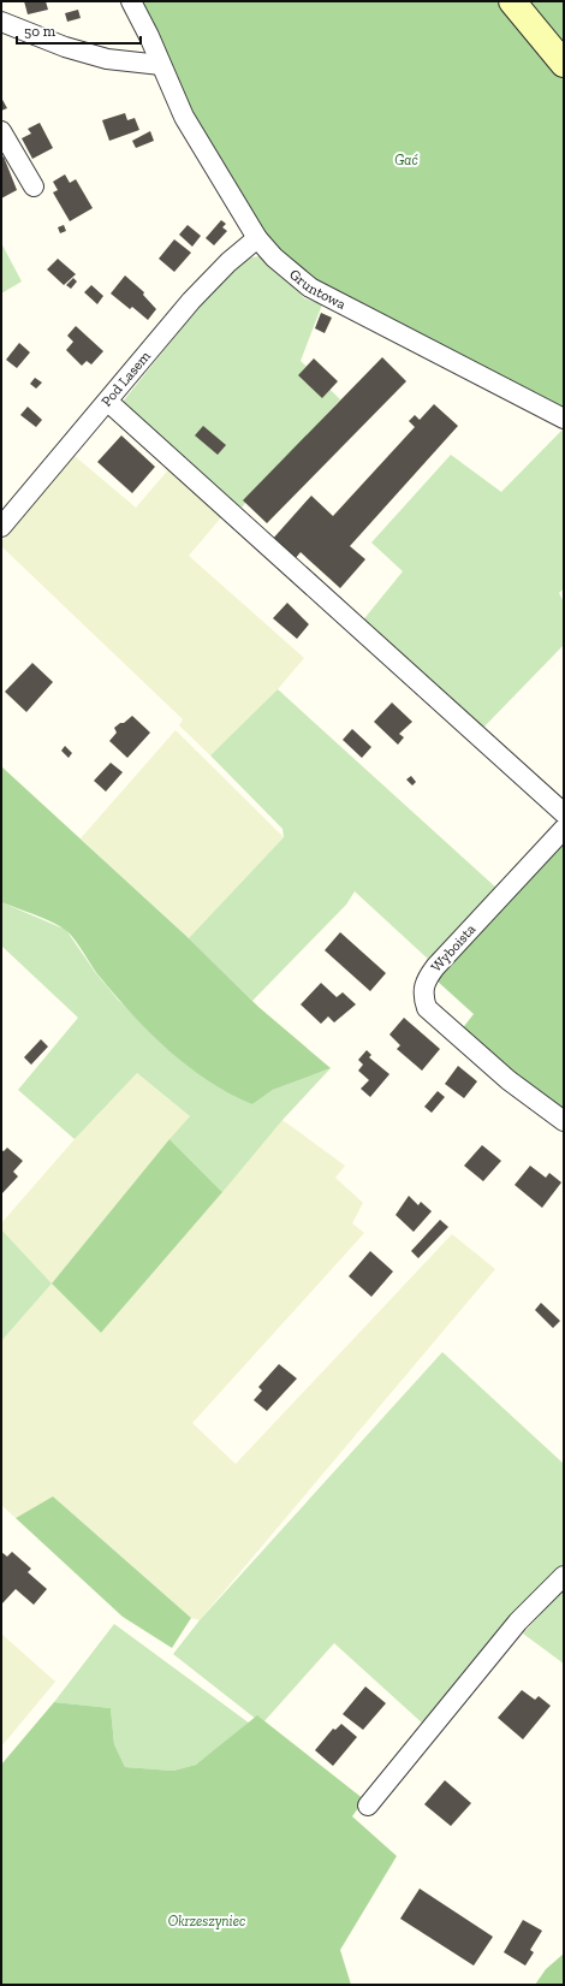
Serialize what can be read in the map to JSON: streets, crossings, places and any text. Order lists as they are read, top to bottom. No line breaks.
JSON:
{"streets":{"street":["Gruntowa","Pod Lasem","Wyboista"]},"crossings":[["Gruntowa","Pod Lasem"]],"parks":["Gać","Okrzeszyniec"],"scale_bar":"50 m"}
